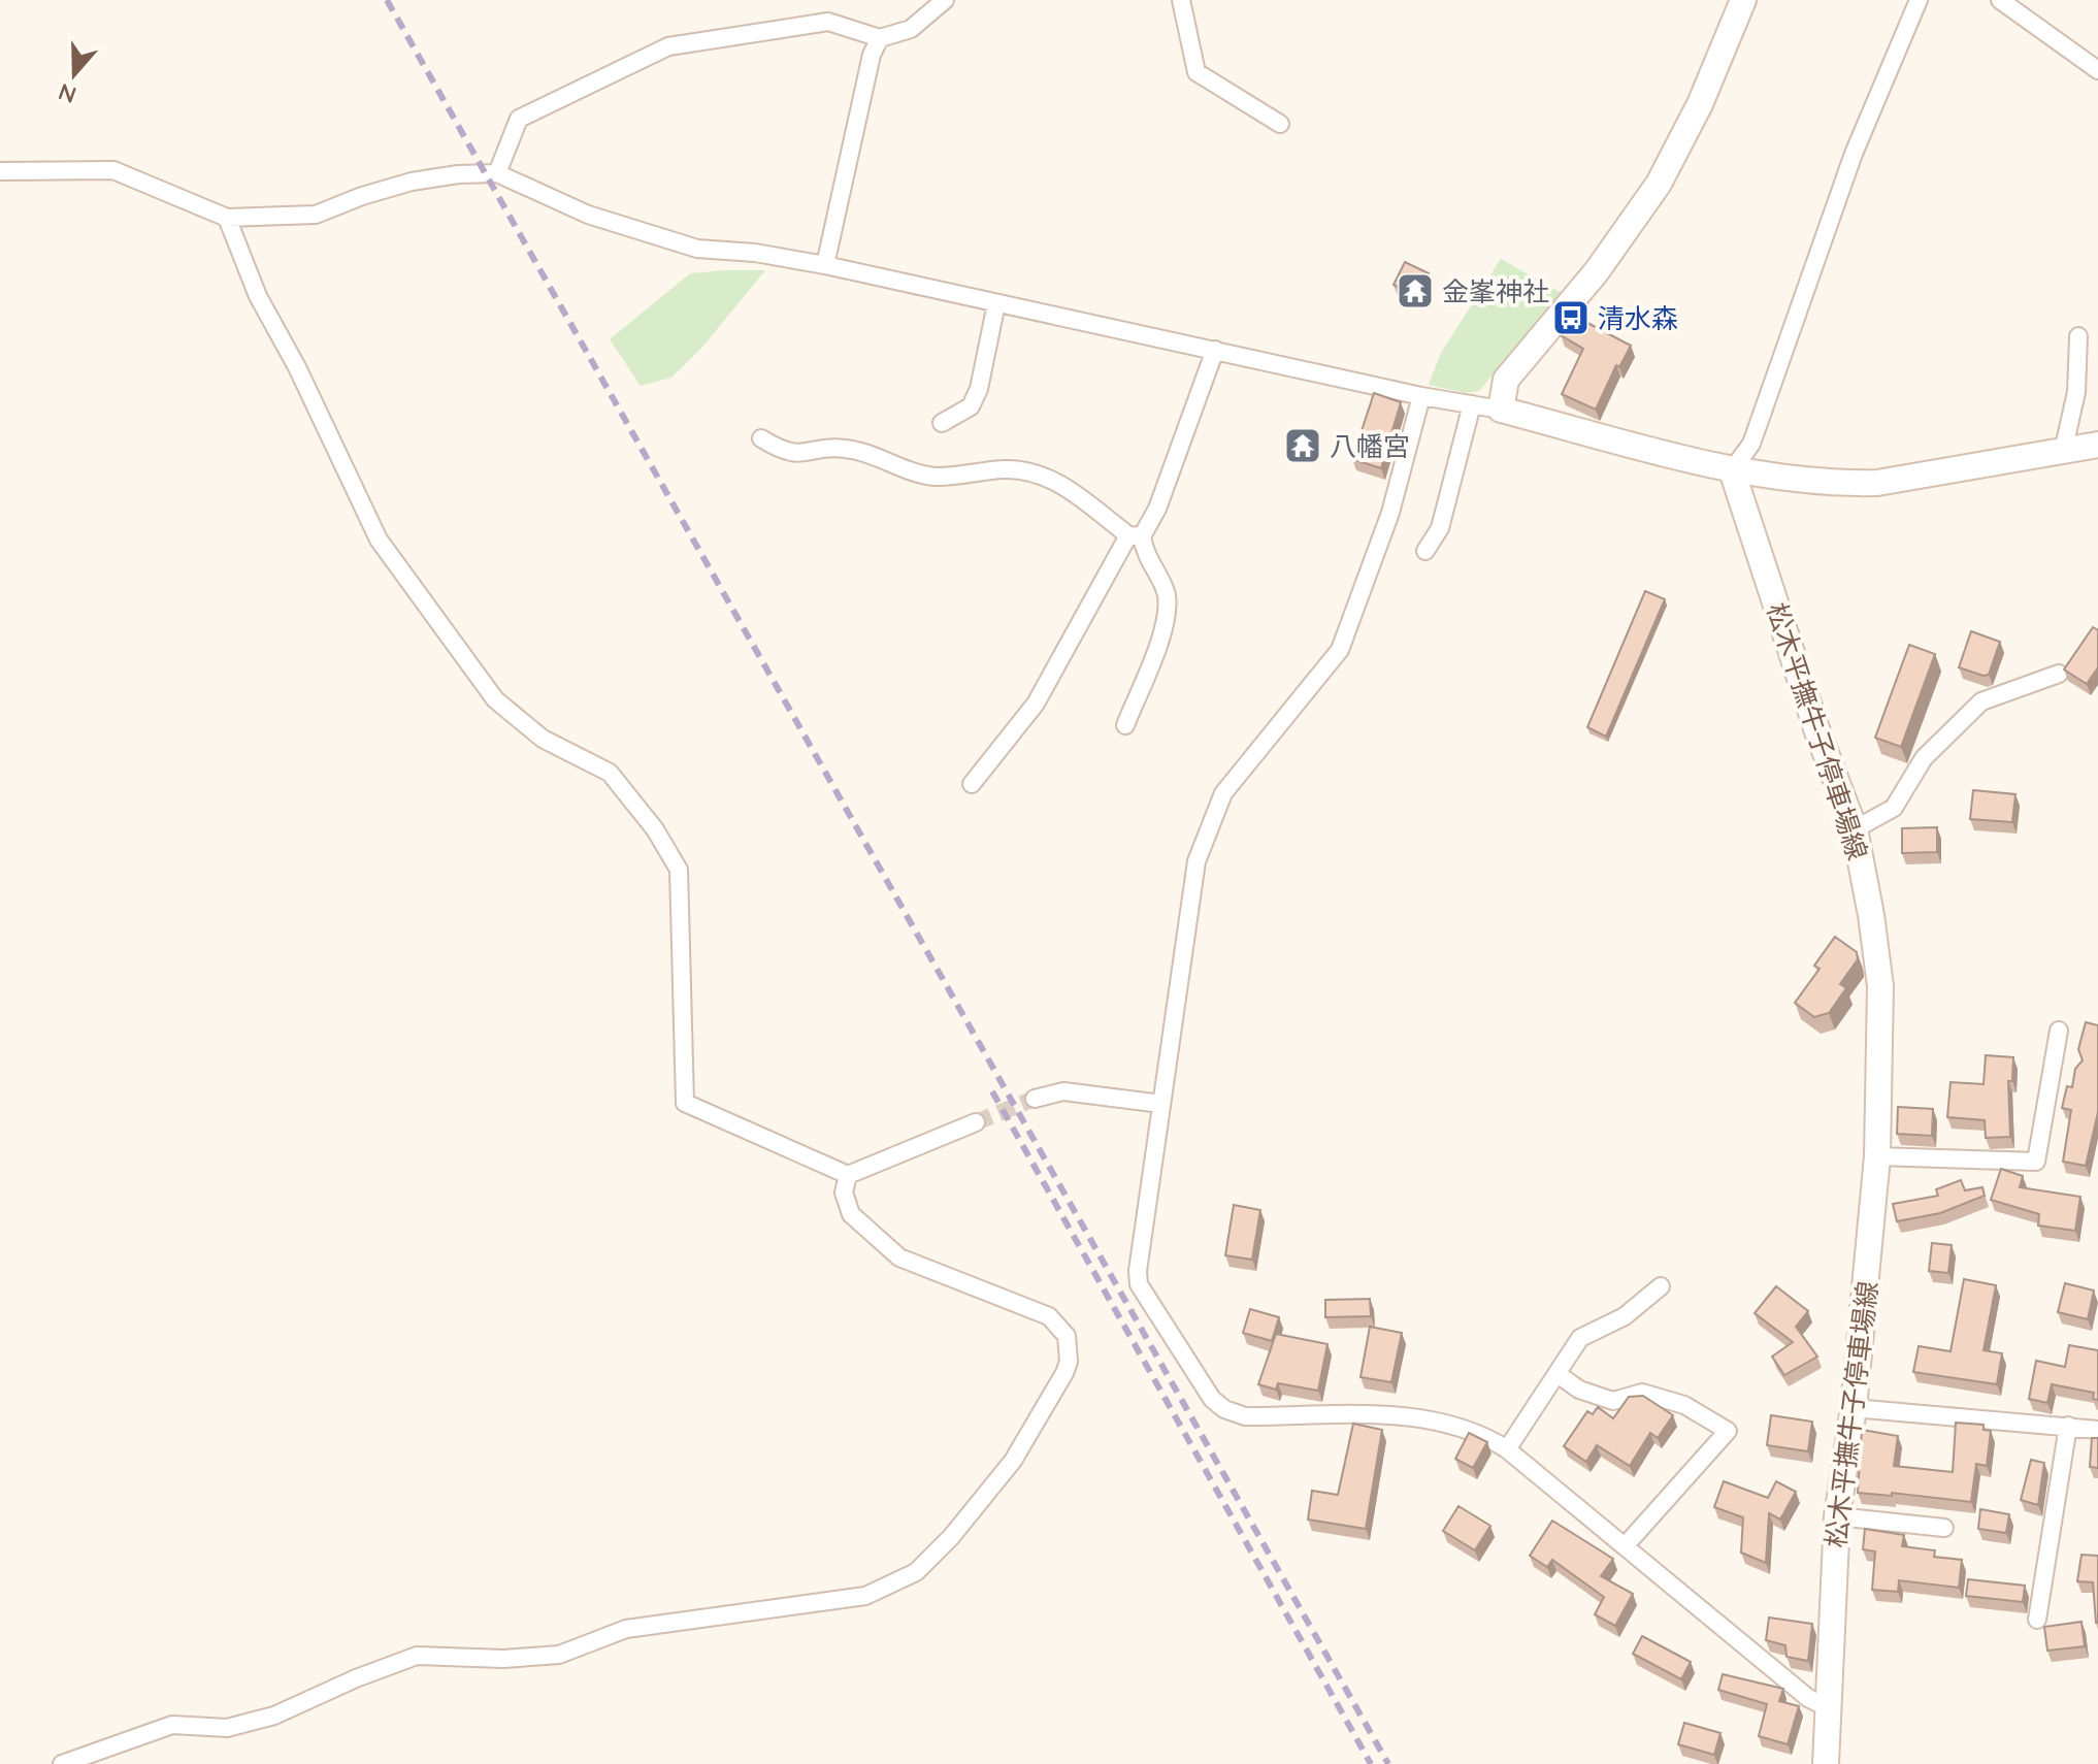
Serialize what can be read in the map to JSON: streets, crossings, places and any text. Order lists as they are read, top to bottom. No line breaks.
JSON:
{"streets":{"main road":["松木平撫牛子停車場線"]},"places":{"temple":["金峯神社","八幡宮"],"bus stop":["清水森"]},"north":"bottom"}
